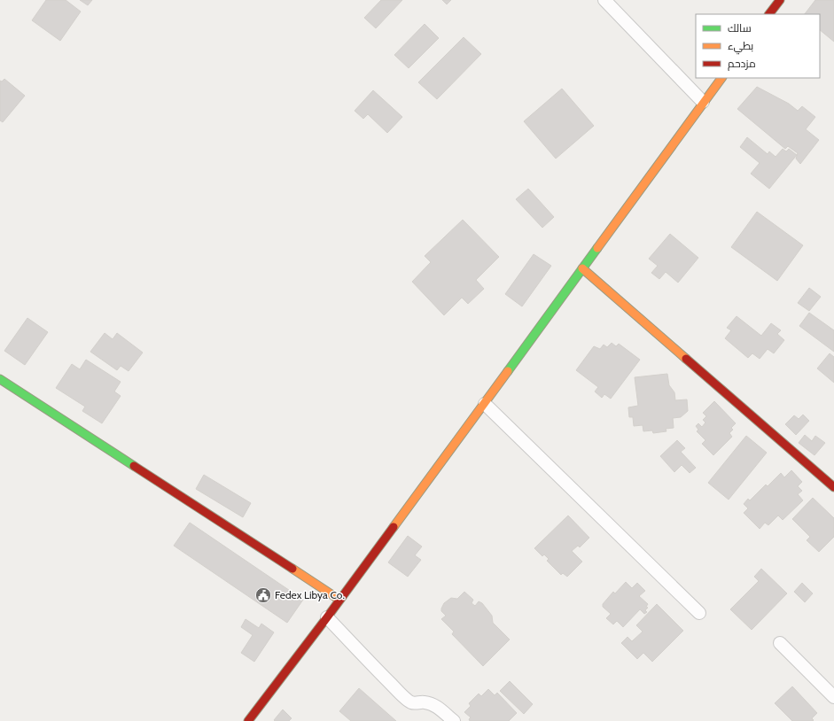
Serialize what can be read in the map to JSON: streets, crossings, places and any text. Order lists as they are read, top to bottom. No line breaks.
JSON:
{"places":{"public building":["Fedex Libya Co."]},"legend":["سالك","بطيء","مزدحم"]}
